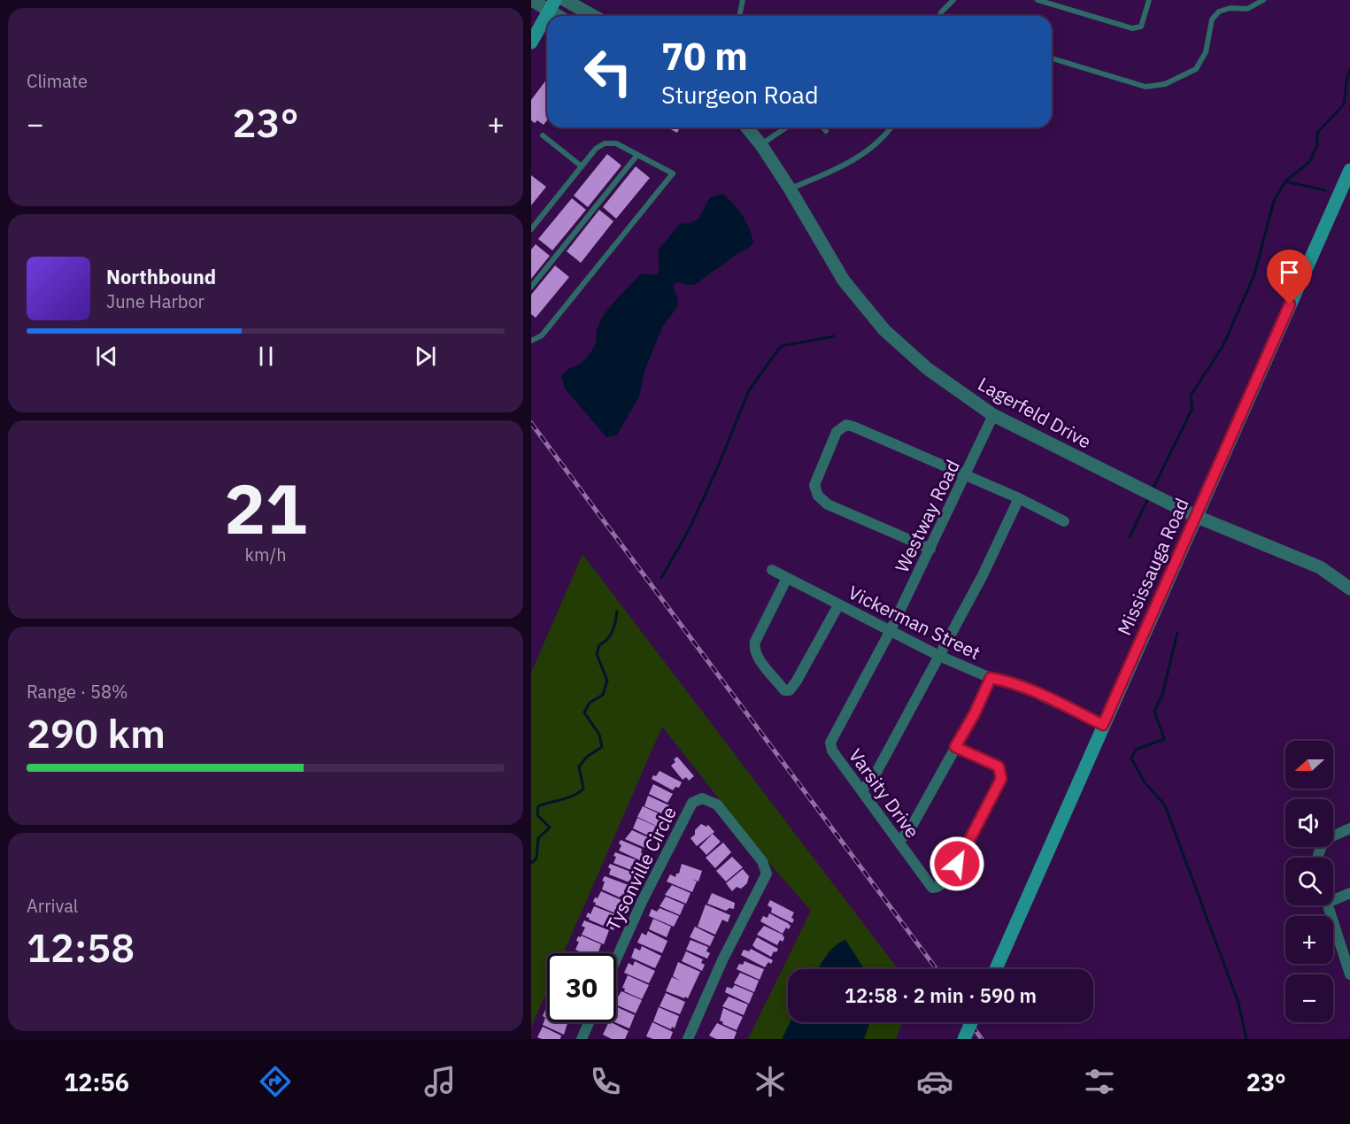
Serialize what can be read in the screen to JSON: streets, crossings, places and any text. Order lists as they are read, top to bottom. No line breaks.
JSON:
{"streets":{"main road":["Mississauga Road"],"street":["Lagerfeld Drive","Westway Road","Vickerman Street","Varsity Drive","Tysonville Circle"]},"crossings":[["Lagerfeld Drive","Westway Road"],["Lagerfeld Drive","Mississauga Road"],["Westway Road","Vickerman Street"],["Westway Road","Varsity Drive"],["Mississauga Road","Vickerman Street"],["Vickerman Street","Varsity Drive"]],"north":"left","page":{"tile":["Climate",["21","km/h"],["Range · 58%","290 km"],["Arrival","12:58"]],"turn":["70 m","Sturgeon Road"],"heat":["−","23°","+"],"song":["Northbound","June Harbor"],"map_buttons":["+","−"],"limit":"30","trip":"12:58 · 2 min · 590 m","tabs":["12:56","23°"]}}
